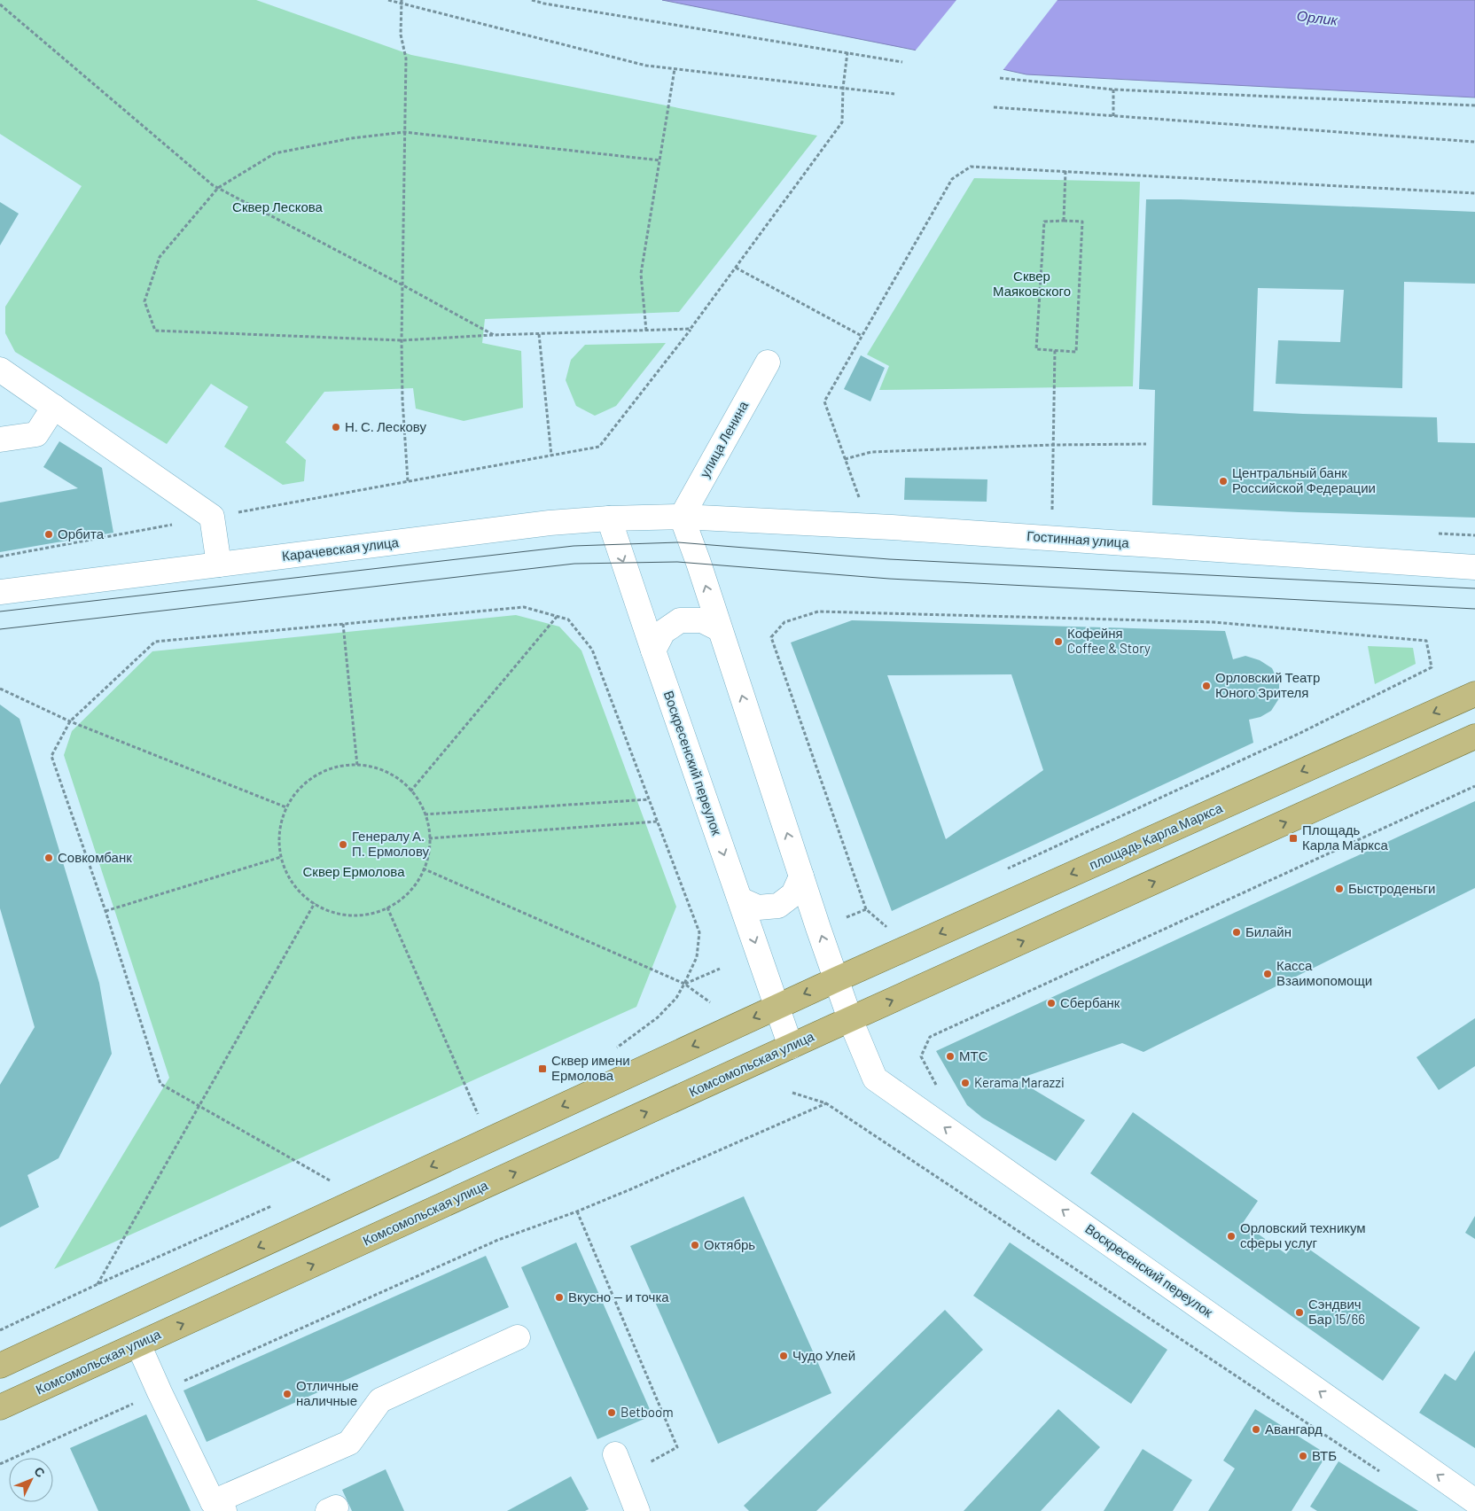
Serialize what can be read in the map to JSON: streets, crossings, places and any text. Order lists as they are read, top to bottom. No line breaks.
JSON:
{"streets":{"main road":["площадь Карла Маркса","Комсомольская улица"],"street":["улица Ленина","Гостинная улица","Карачевская улица","Воскресенский переулок"]},"crossings":[["улица Ленина","Гостинная улица"],["улица Ленина","Карачевская улица"],["Гостинная улица","Карачевская улица"],["Карачевская улица","Воскресенский переулок"],["Воскресенский переулок","площадь Карла Маркса"],["Воскресенский переулок","Комсомольская улица"]],"water":["Орлик"],"parks":["Сквер Лескова","Сквер Маяковского","Сквер Ермолова"],"places":{"other":["Н. С. Лескову","Центральный банк Российской Федерации","Орбита","Кофейня Coffee & Story","Орловский Театр Юного Зрителя","Генералу А. П. Ермолову","Совкомбанк","Быстроденьги","Билайн","Касса Взаимопомощи","Сбербанк","МТС","Kerama Marazzi","Орловский техникум сферы услуг","Октябрь","Вкусно — и точка","Сэндвич Бар 15/66","Чудо Улей","Отличные наличные","Betboom","Авангард","ВТБ"],"transit":["Площадь Карла Маркса","Сквер имени Ермолова"]},"north":"top right"}
